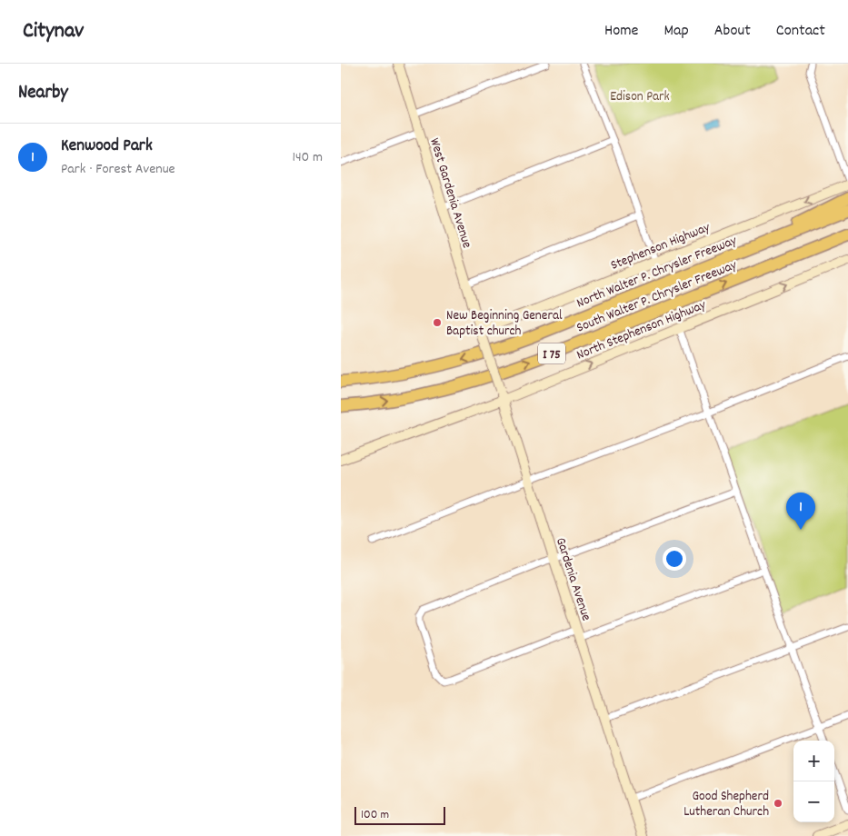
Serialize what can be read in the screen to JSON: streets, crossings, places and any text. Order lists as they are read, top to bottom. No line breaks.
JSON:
{"streets":{"highway":["North Walter P. Chrysler Freeway","South Walter P. Chrysler Freeway","I 75"],"main road":["West Gardenia Avenue","Stephenson Highway","North Stephenson Highway","Gardenia Avenue"]},"crossings":[["West Gardenia Avenue","Stephenson Highway"],["West Gardenia Avenue","Gardenia Avenue"],["Stephenson Highway","Gardenia Avenue"],["North Stephenson Highway","Gardenia Avenue"]],"one_way":["Stephenson Highway","North Walter P. Chrysler Freeway","South Walter P. Chrysler Freeway","North Stephenson Highway"],"parks":["Edison Park"],"places":["New Beginning General Baptist church","Good Shepherd Lutheran Church"],"scale_bar":"100 m","page":{"header":"Citynav","nav":["Home","Map","About","Contact"],"heading":"Nearby","list":[{"mark":"1","name":"Kenwood Park","note":"Park · Forest Avenue","value":"140 m"}],"pins":"1","map_buttons":["+","−"],"scale":"100 m"}}
